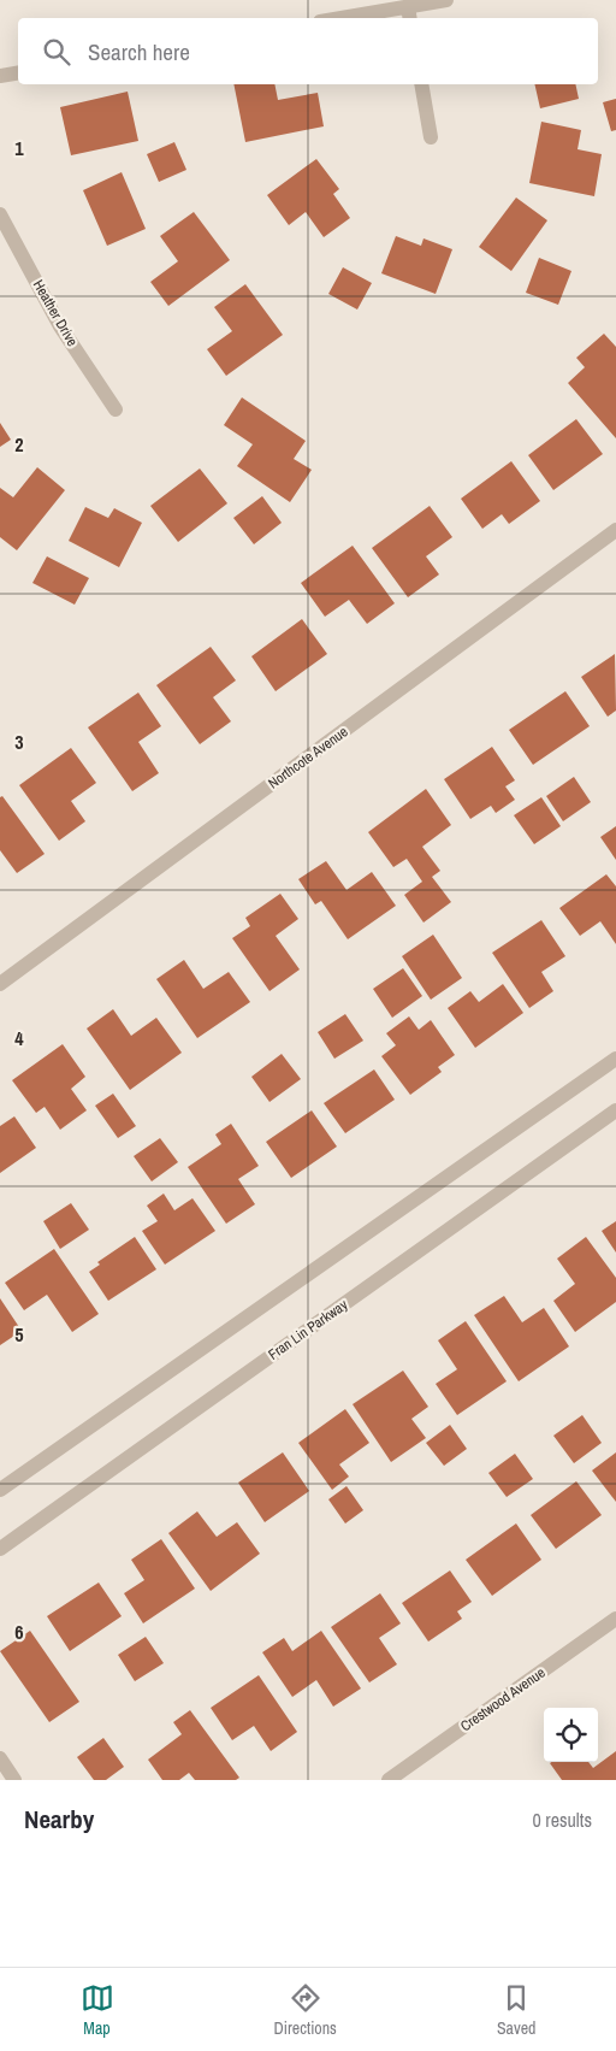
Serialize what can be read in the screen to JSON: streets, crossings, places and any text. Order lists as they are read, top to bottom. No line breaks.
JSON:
{"streets":{"street":["Heather Drive","Northcote Avenue","Fran Lin Parkway","Crestwood Avenue"]},"page":{"search":"Search here","heading":["Nearby","0 results"],"nav":["Map","Directions","Saved"]},"grid":{"rows":["1","2","3","4","5","6"]}}
